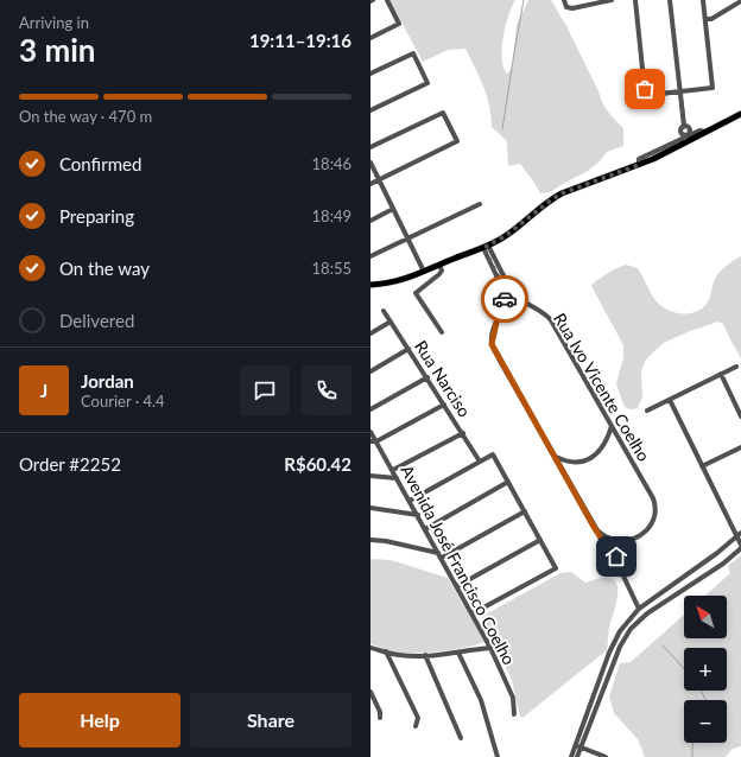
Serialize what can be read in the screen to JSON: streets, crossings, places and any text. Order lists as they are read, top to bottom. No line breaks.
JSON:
{"streets":{"street":["Rua Narciso","Rua Ivo Vicente Coelho","Avenida José Francisco Coelho"]},"north":"top left","page":{"heading":["3 min","Arriving in","19:11–19:16"],"panel":["Jordan","Courier · 4.4","Order #2252","R$60.42"],"bar":"On the way · 470 m","list":[["Confirmed","18:46"],["Preparing","18:49"],["On the way","18:55"],"Delivered"],"round":"J","map_buttons":["+","−"],"buttons":["Help","Share"]}}
